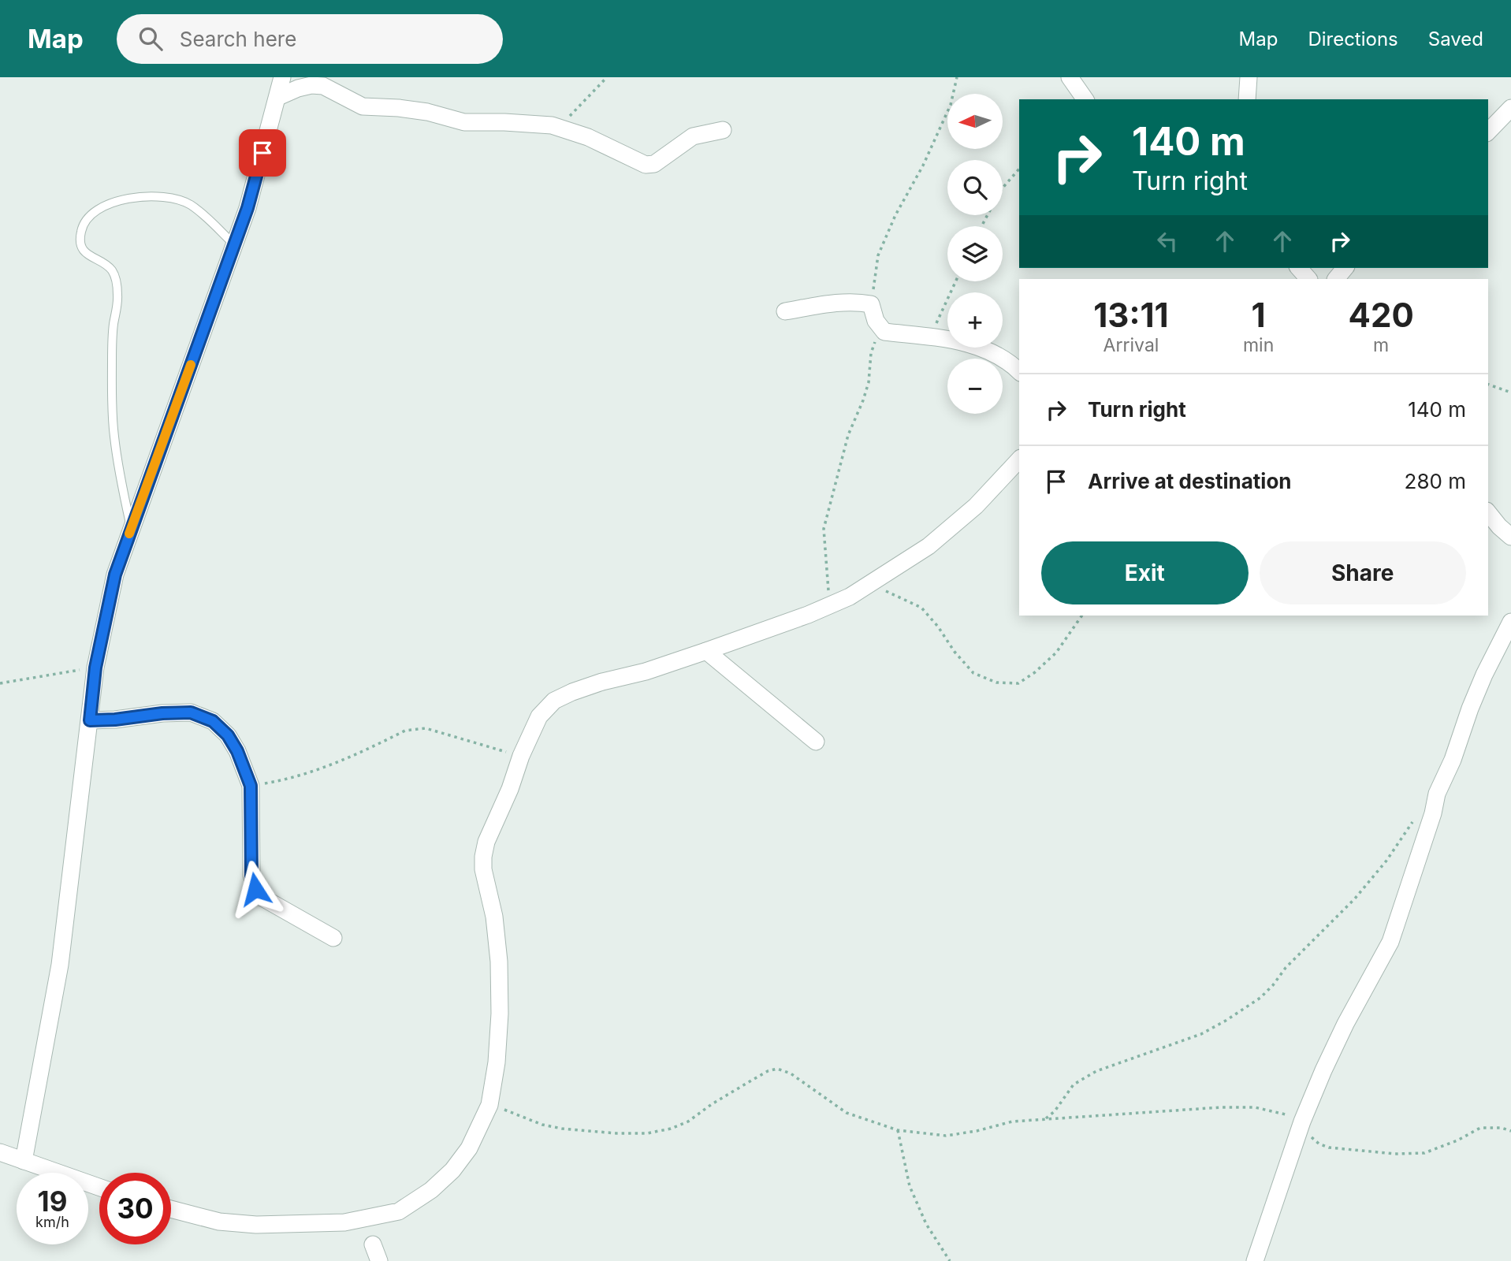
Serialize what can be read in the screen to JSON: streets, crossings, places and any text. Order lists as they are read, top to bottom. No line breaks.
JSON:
{"north":"left","page":{"header":"Map","search":"Search here","nav":["Map","Directions","Saved"],"map_buttons":["+","−"],"turn":["140 m","Turn right"],"eta":["13:11","Arrival","1","min","420","m"],"list":[{"name":"Turn right","value":"140 m"},{"name":"Arrive at destination","value":"280 m"}],"buttons":["Exit","Share"],"speed":"19 km/h","limit":"30"}}
